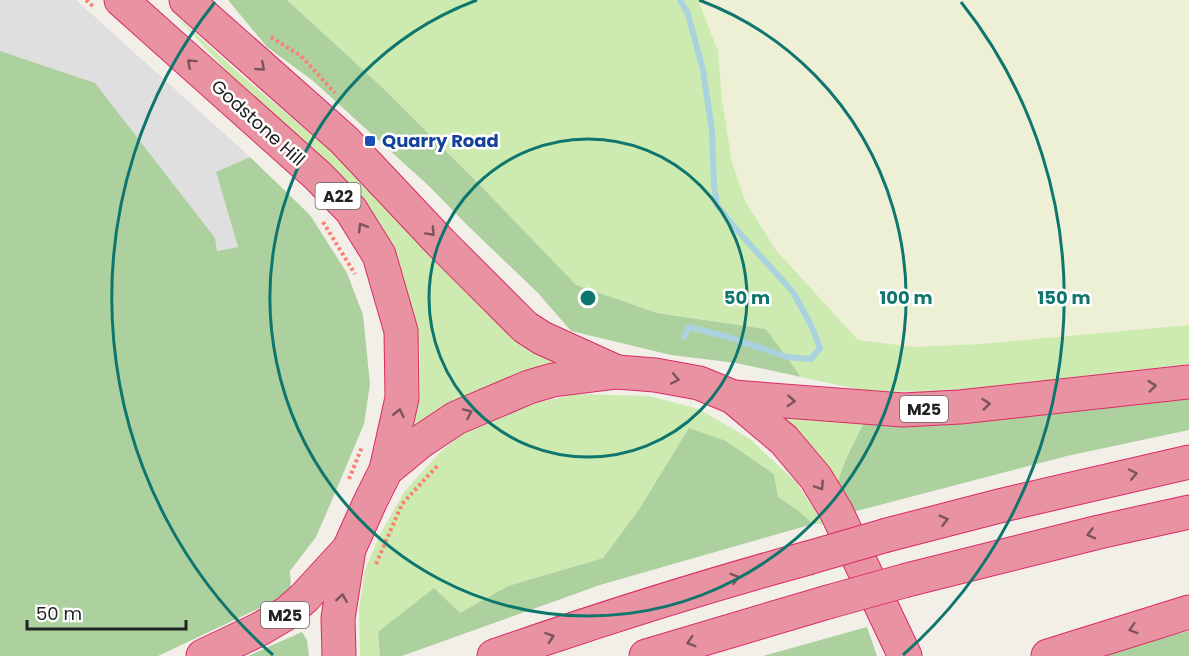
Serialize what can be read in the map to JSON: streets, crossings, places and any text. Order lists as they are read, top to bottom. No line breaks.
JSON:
{"streets":{"highway":["Godstone Hill","A22","M25"]},"places":{"transit":["Quarry Road"]},"scale_bar":"50 m","rings":["50 m","100 m","150 m"]}
